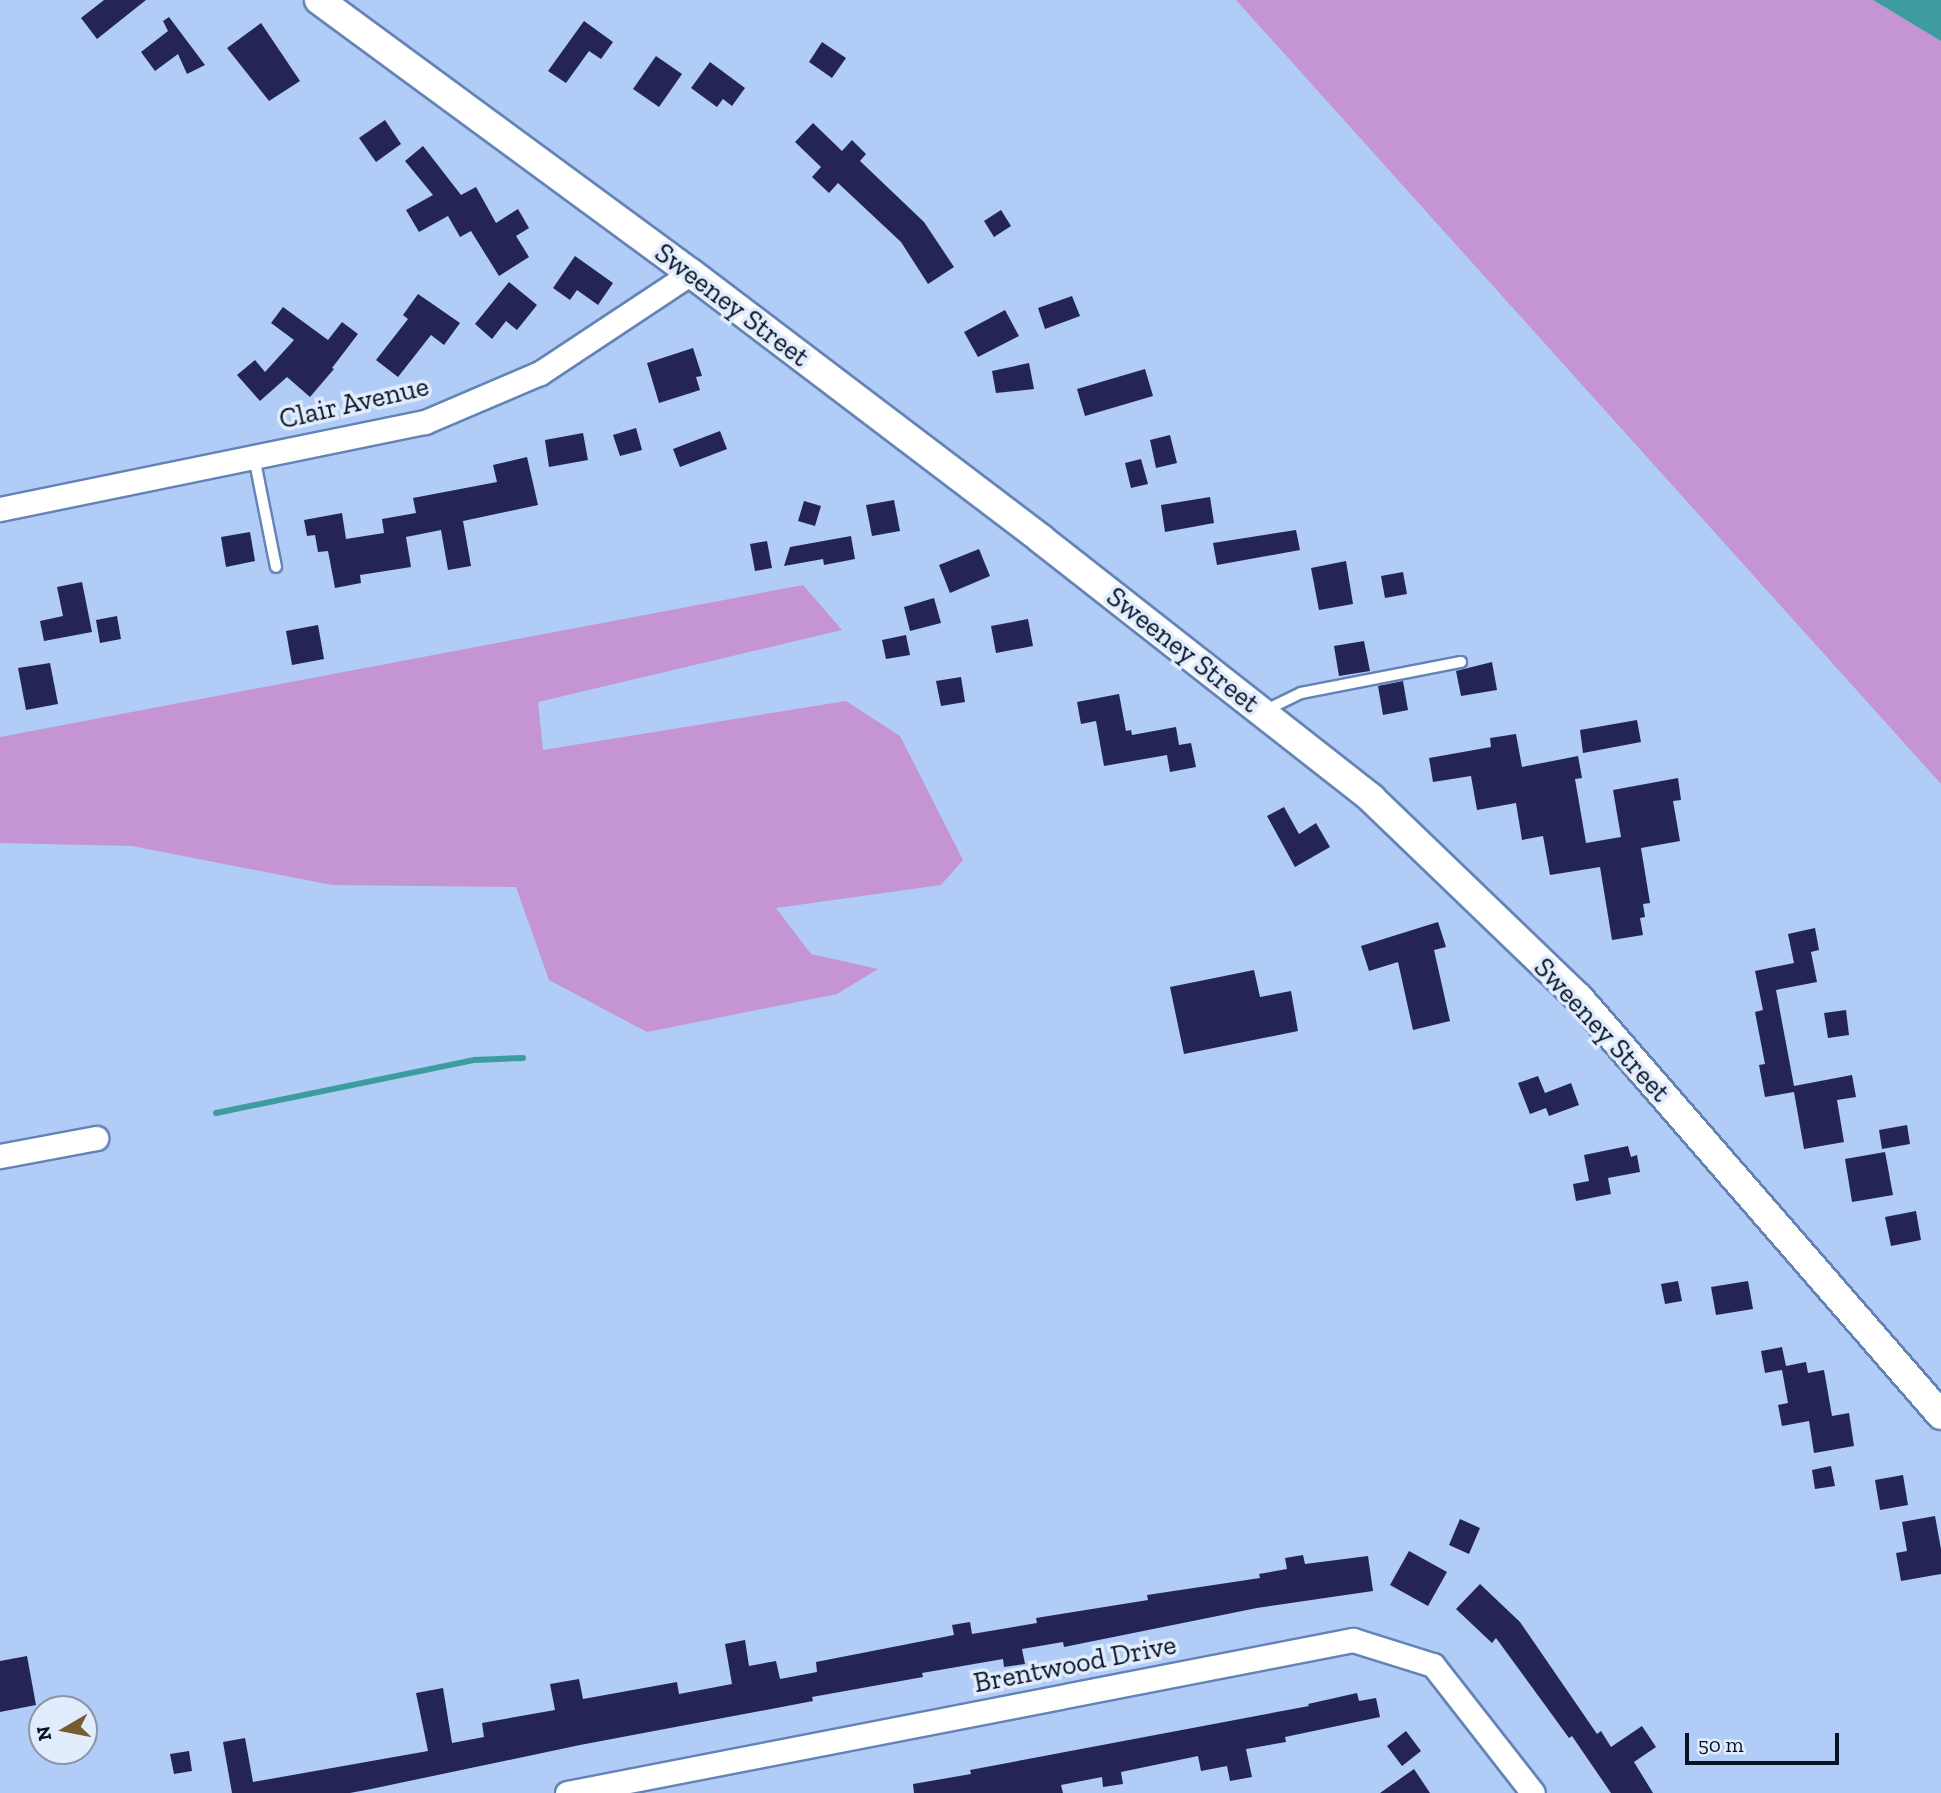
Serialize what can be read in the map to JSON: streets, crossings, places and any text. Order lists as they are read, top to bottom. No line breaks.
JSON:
{"streets":{"street":["Sweeney Street","Clair Avenue","Brentwood Drive"]},"crossings":[["Sweeney Street","Clair Avenue"]],"scale_bar":"50 m","north":"left"}
